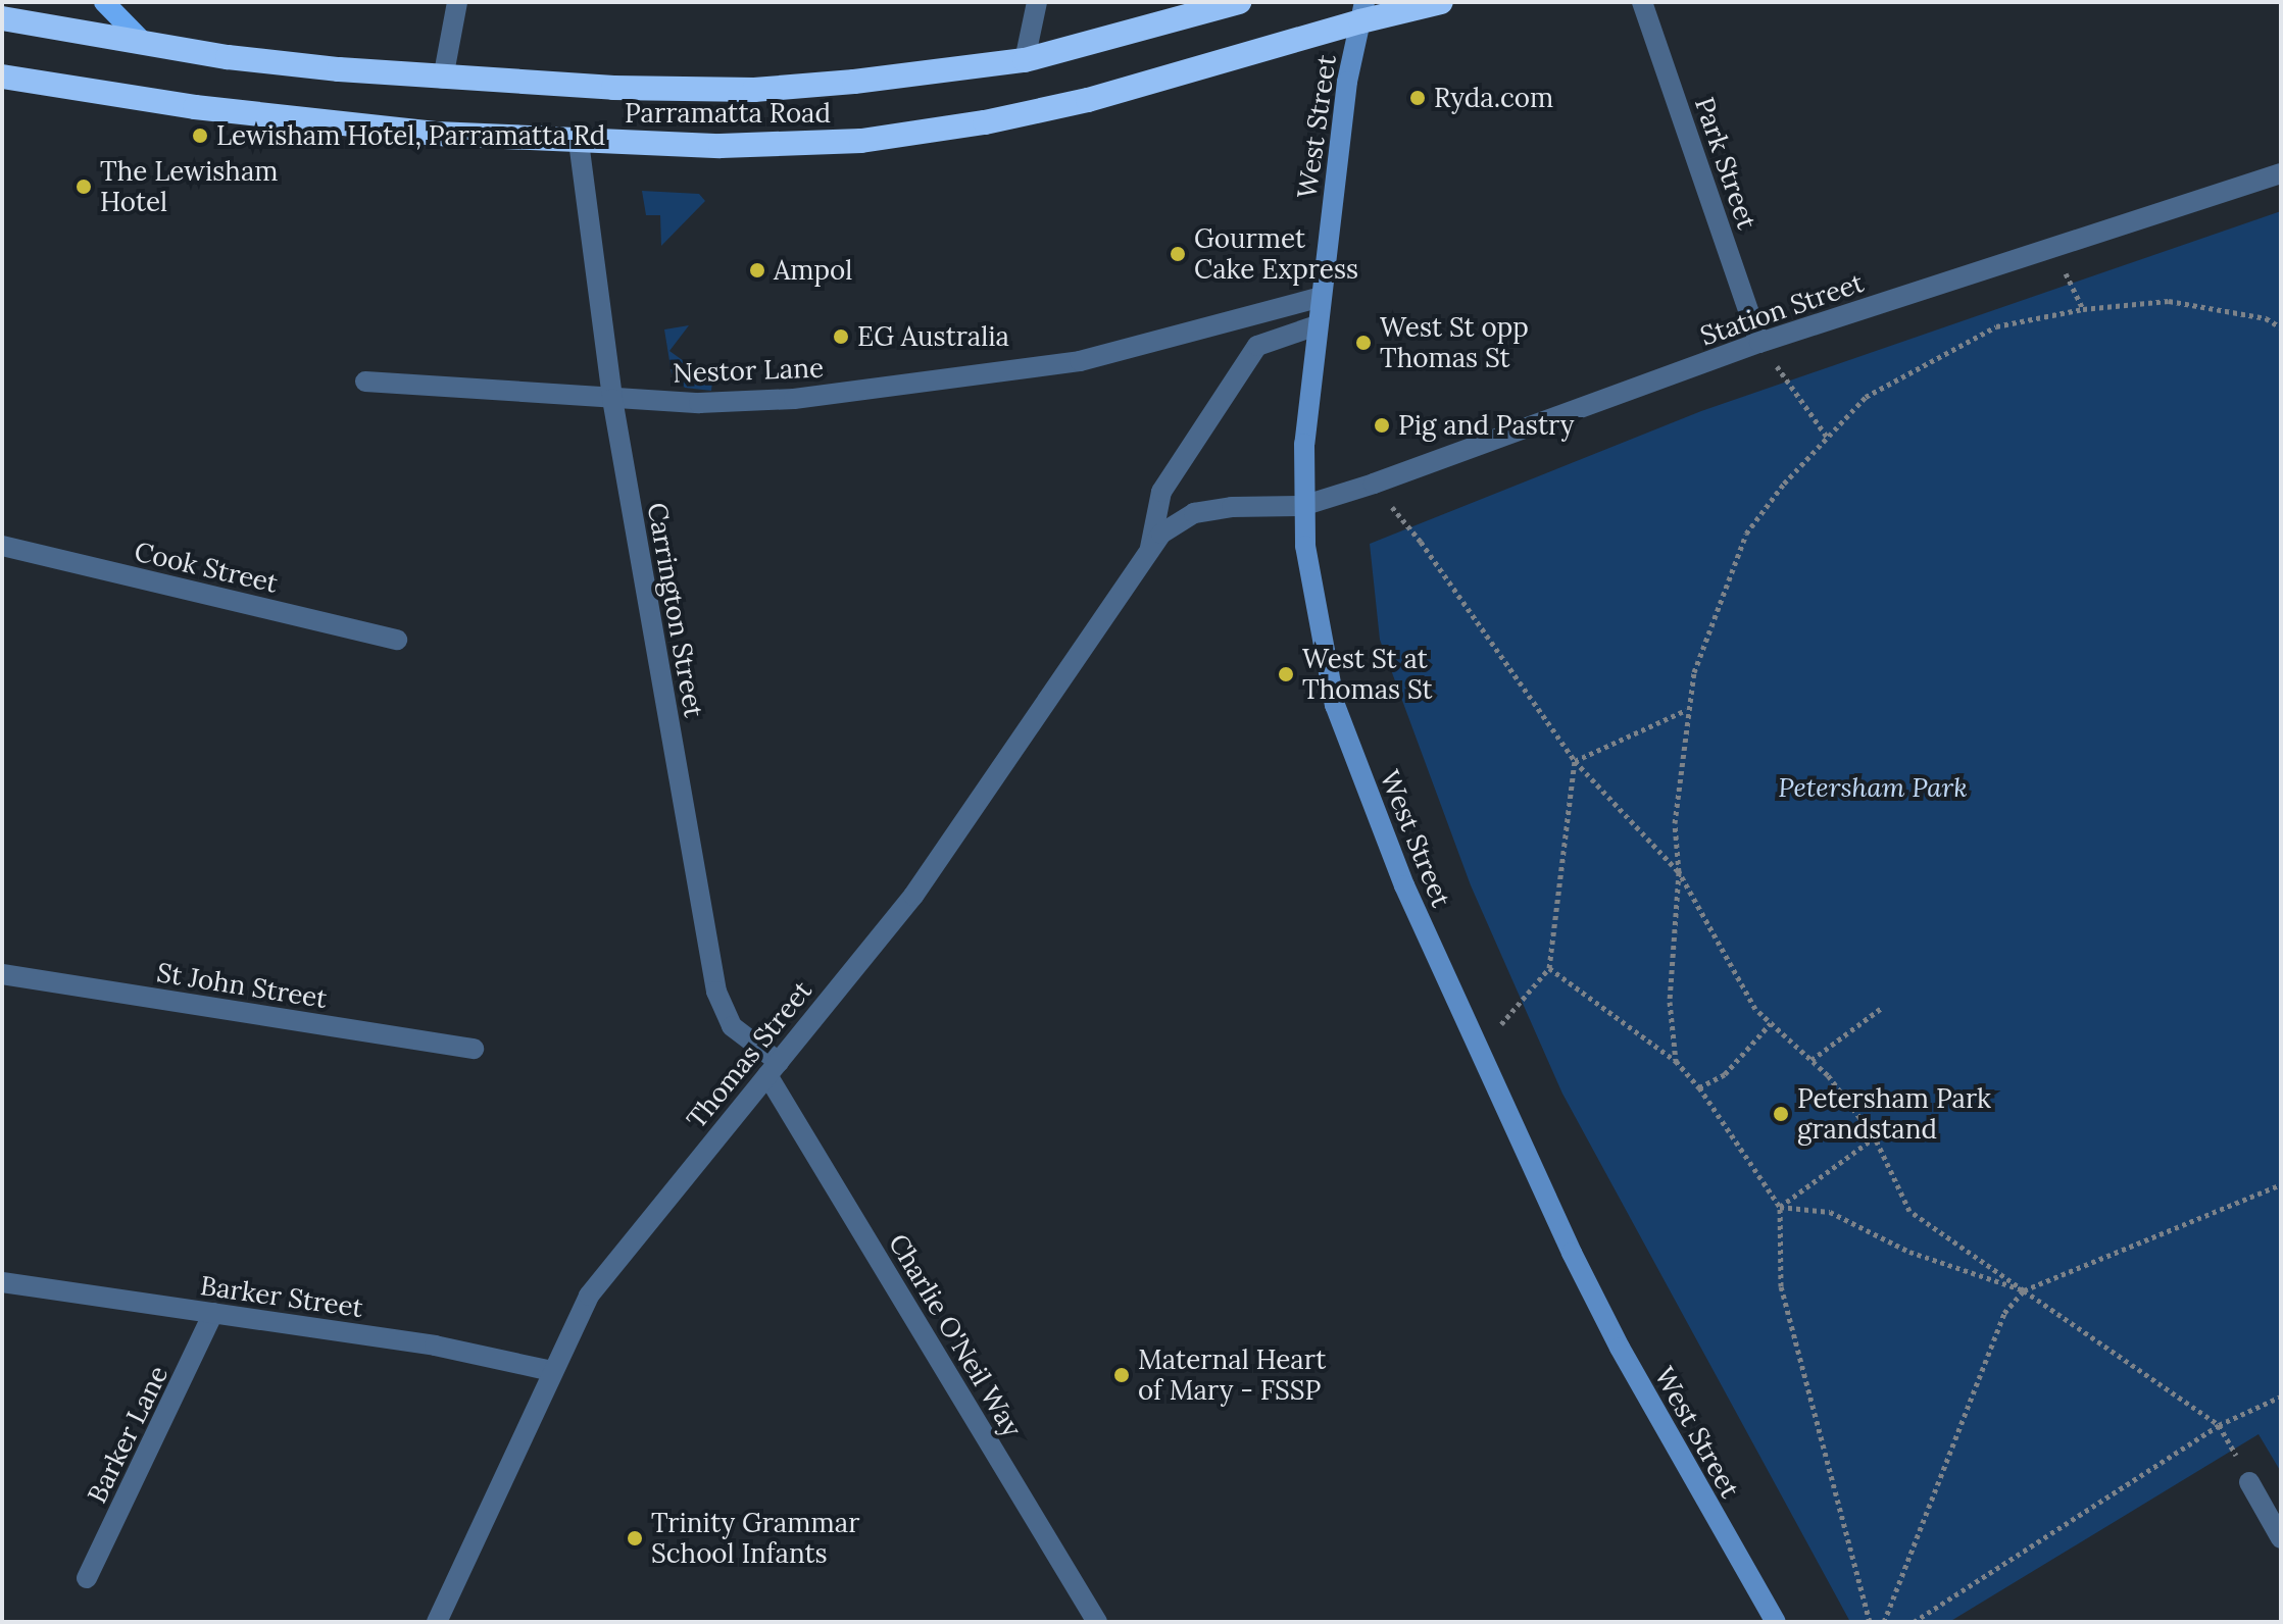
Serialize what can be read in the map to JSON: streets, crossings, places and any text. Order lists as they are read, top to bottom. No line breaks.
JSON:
{"streets":{"highway":["Parramatta Road"],"main road":["West Street"],"street":["Park Street","Station Street","Nestor Lane","Cook Street","Carrington Street","St John Street","Thomas Street","Barker Street","Charlie O'Neil Way","Barker Lane"]},"crossings":[["Parramatta Road","West Street"],["Parramatta Road","Carrington Street"],["West Street","Station Street"],["West Street","Nestor Lane"],["West Street","Thomas Street"],["Park Street","Station Street"],["Station Street","Thomas Street"],["Nestor Lane","Carrington Street"],["Carrington Street","Thomas Street"],["Carrington Street","Charlie O'Neil Way"],["Thomas Street","Barker Street"],["Thomas Street","Charlie O'Neil Way"],["Barker Street","Barker Lane"]],"parks":["Petersham Park"],"places":["Ryda.com","Lewisham Hotel, Parramatta Rd","The Lewisham Hotel","Gourmet Cake Express","Ampol","EG Australia","West St opp Thomas St","Pig and Pastry","West St at Thomas St","Petersham Park grandstand","Maternal Heart of Mary - FSSP","Trinity Grammar School Infants"]}
